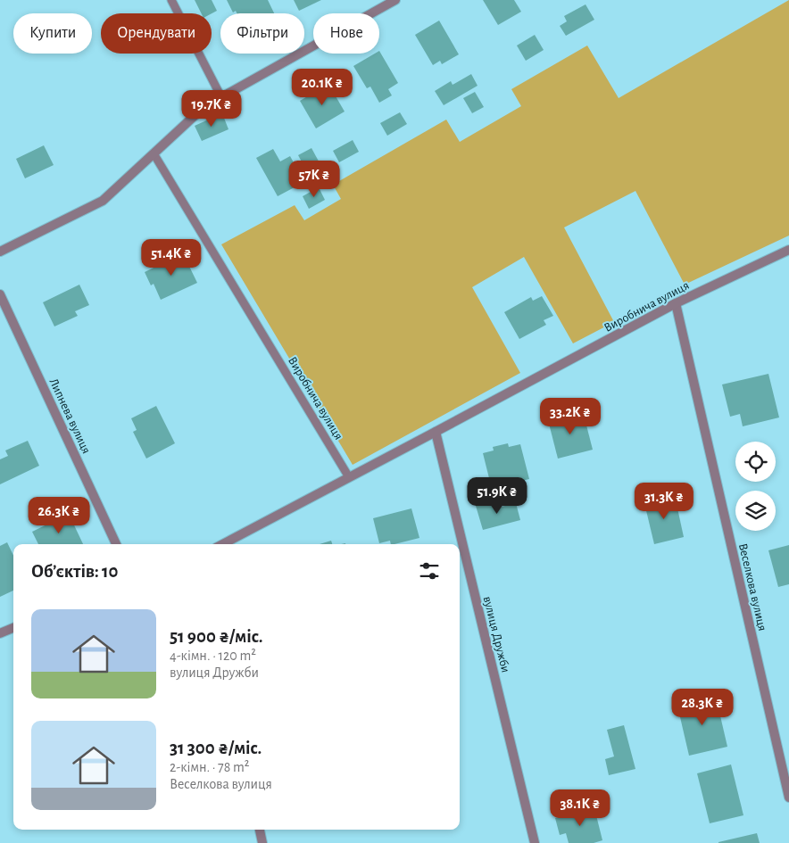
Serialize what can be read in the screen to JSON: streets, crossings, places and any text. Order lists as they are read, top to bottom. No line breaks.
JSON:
{"streets":{"street":["Виробнича вулиця","Липнева вулиця","Веселкова вулиця","вулиця Дружби"]},"crossings":[["Виробнича вулиця","Веселкова вулиця"],["Виробнича вулиця","вулиця Дружби"]],"page":{"chip":["Купити","Орендувати","Фільтри","Нове"],"price":["20.1K ₴","19.7K ₴","57K ₴","51.4K ₴","33.2K ₴","51.9K ₴","31.3K ₴","26.3K ₴","28.3K ₴","38.1K ₴"],"heading":"Об’єктів: 10","list":[{"name":"51 900 ₴/міс.","note":"4-кімн. · 120 m² · вулиця Дружби"},{"name":"31 300 ₴/міс.","note":"2-кімн. · 78 m² · Веселкова вулиця"}]}}
